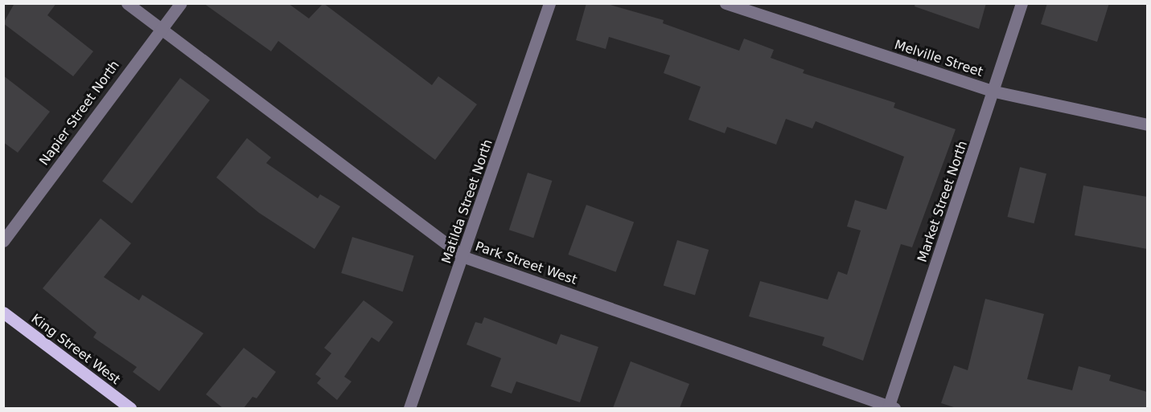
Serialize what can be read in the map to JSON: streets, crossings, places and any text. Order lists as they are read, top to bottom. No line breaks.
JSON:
{"streets":{"main road":["King Street West"],"street":["Melville Street","Napier Street North","Matilda Street North","Market Street North","Park Street West"]},"crossings":[["Melville Street","Market Street North"],["Napier Street North","Park Street West"],["Matilda Street North","Park Street West"],["Market Street North","Park Street West"]]}
